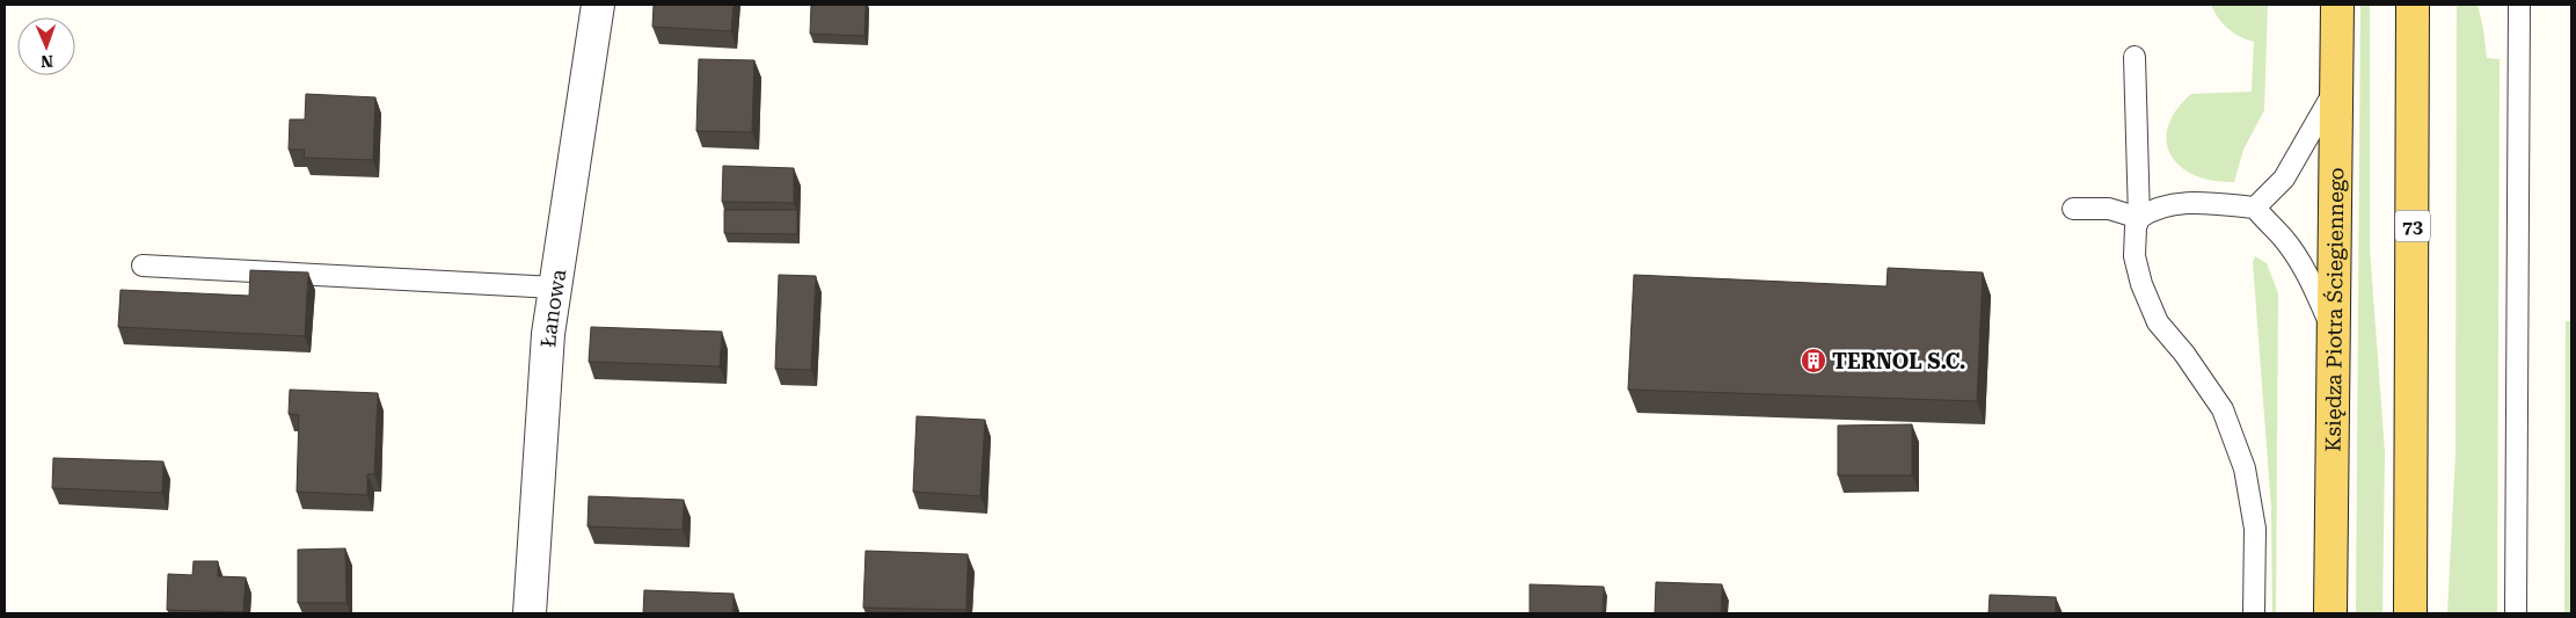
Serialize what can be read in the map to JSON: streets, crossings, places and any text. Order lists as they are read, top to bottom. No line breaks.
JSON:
{"streets":{"main road":["73","Księdza Piotra Ściegiennego"],"street":["Łanowa"]},"places":{"building":["TERNOL S.C."]},"north":"bottom"}
